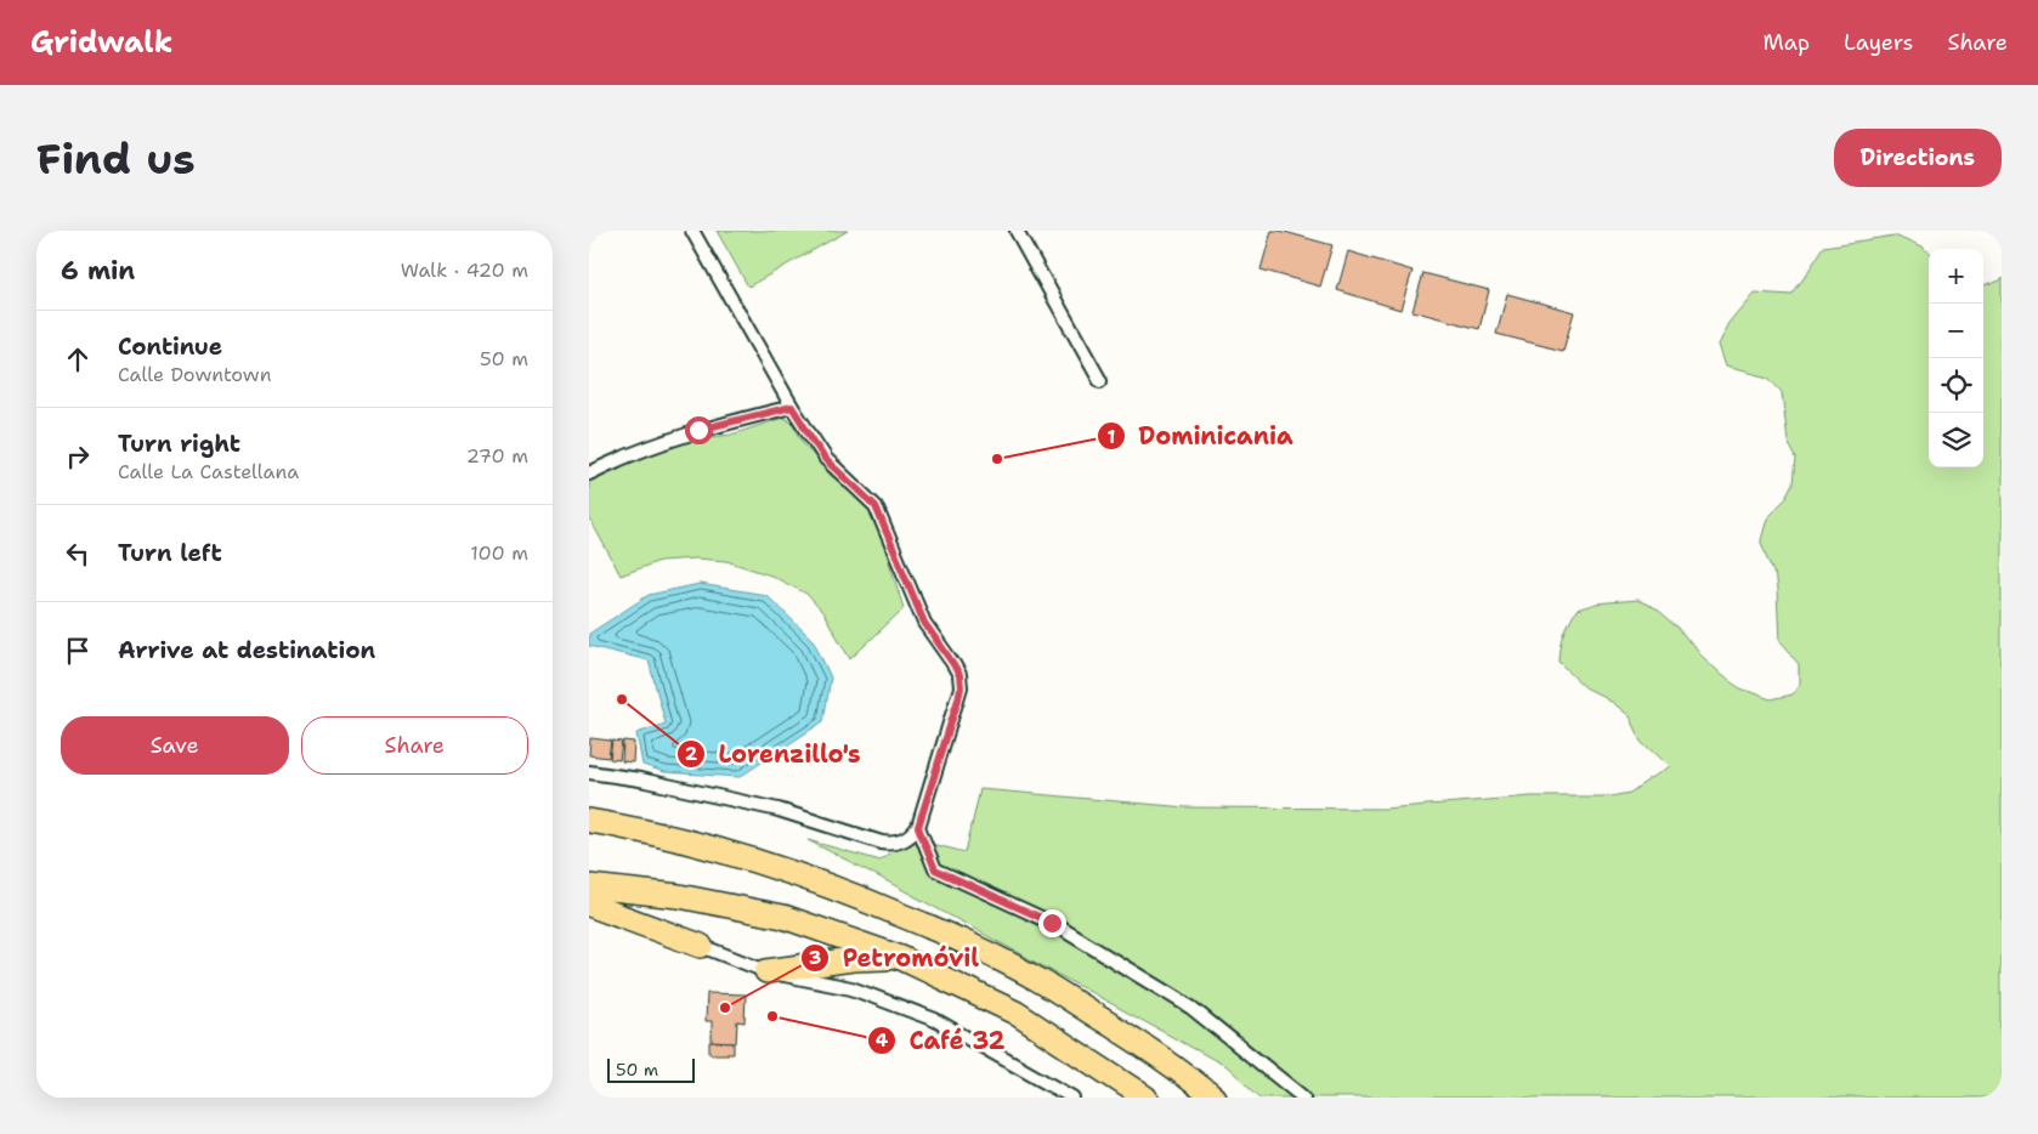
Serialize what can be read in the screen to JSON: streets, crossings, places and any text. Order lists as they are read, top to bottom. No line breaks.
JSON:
{"places":["Dominicania","Lorenzillo's","Petromóvil","Café 32"],"scale_bar":"50 m","page":{"header":"Gridwalk","nav":["Map","Layers","Share"],"buttons":["Directions",["Save","Share"]],"title":"Find us","heading":["6 min","Walk · 420 m"],"map_buttons":["+","−"],"list":[["Continue","Calle Downtown","50 m"],["Turn right","Calle La Castellana","270 m"],["Turn left","100 m"],"Arrive at destination"],"scale":"50 m"}}
